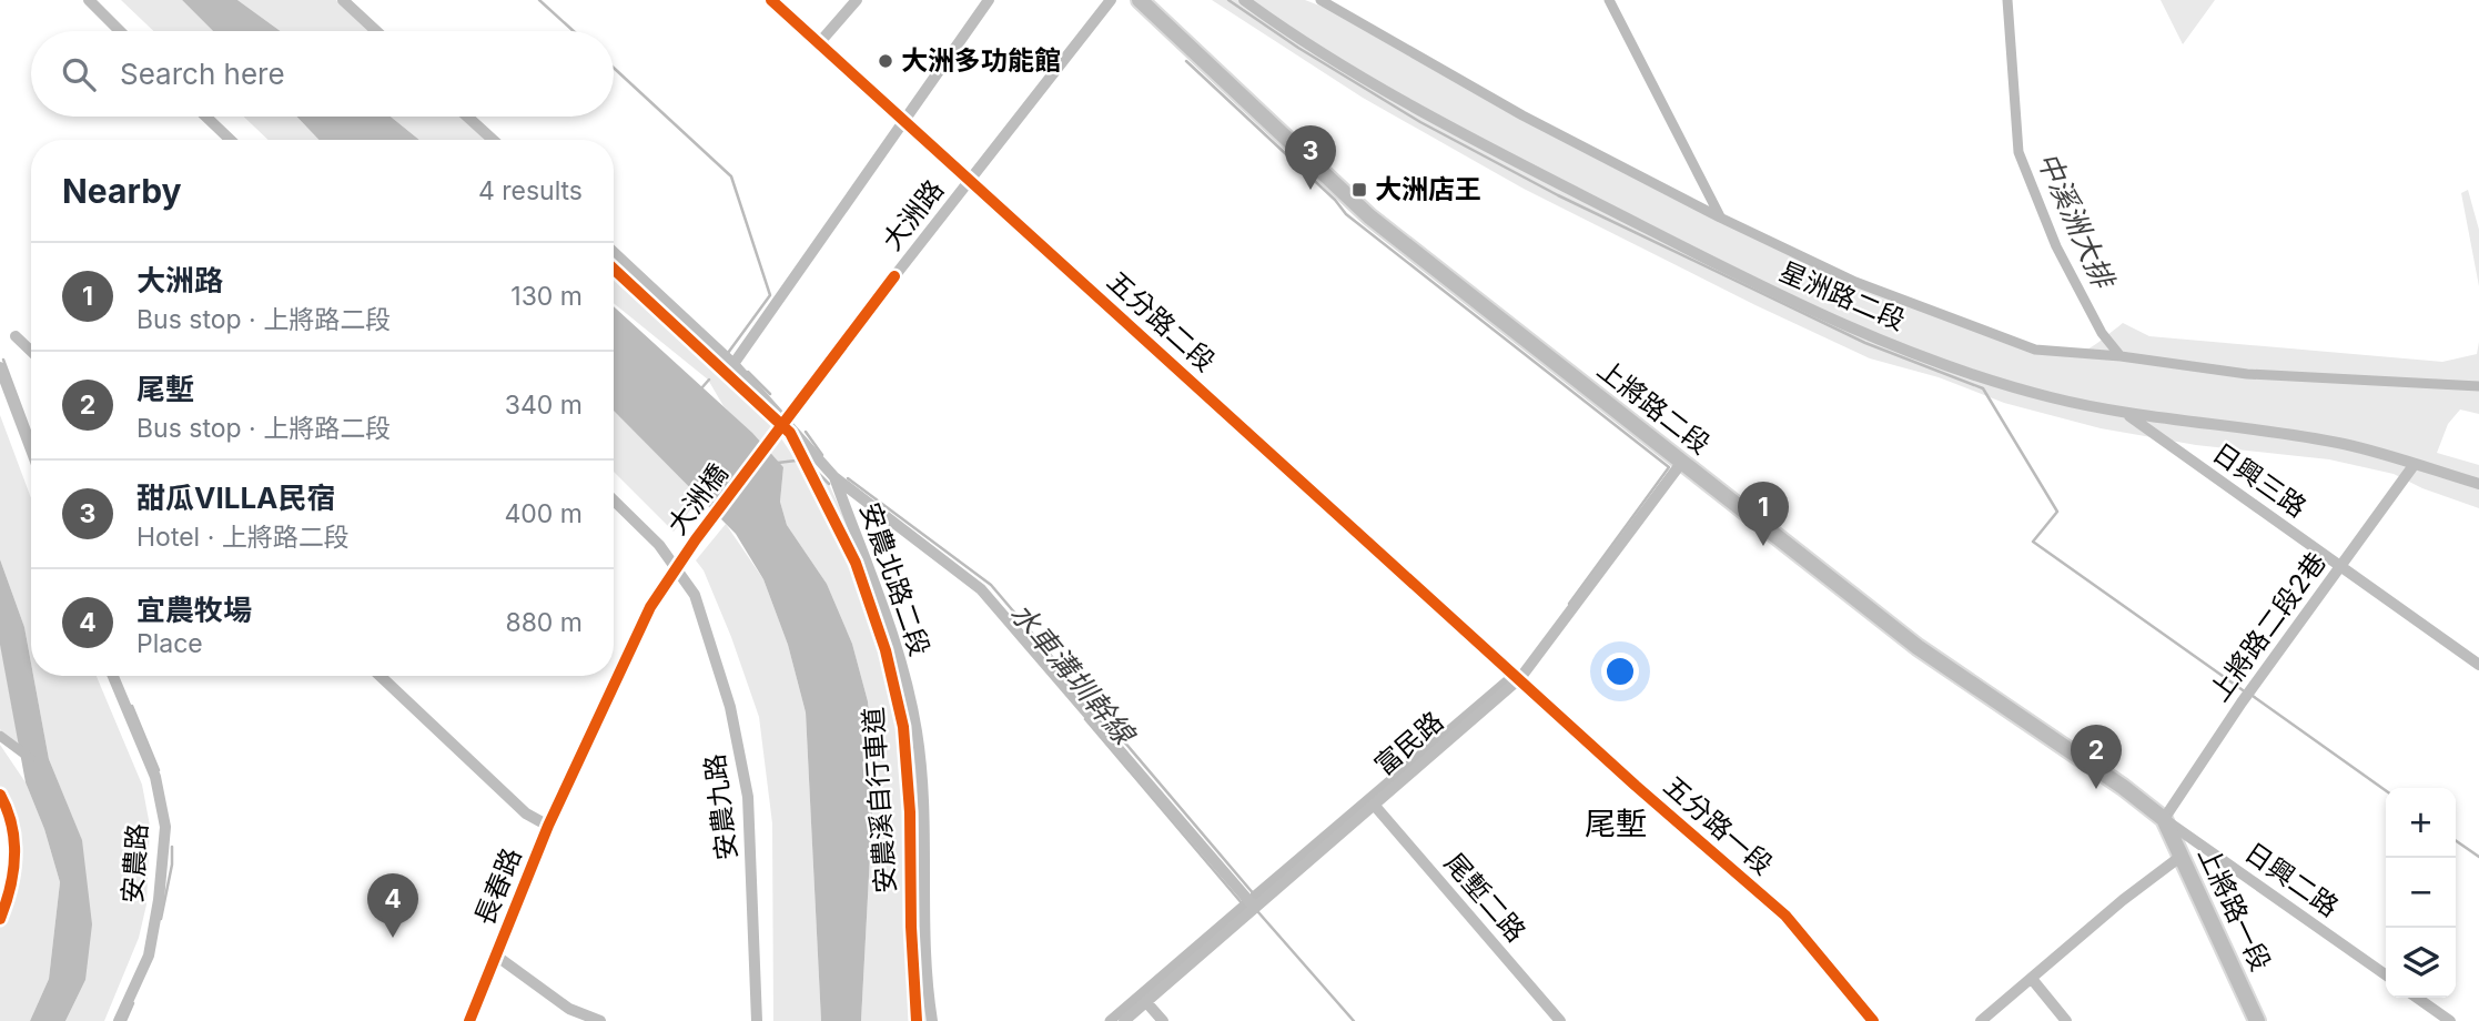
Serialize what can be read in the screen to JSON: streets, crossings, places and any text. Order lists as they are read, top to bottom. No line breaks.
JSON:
{"streets":{"main road":["上將路二段","上將路一段"],"street":["大洲路","星洲路二段","五分路二段","日興三路","大洲橋","安農北路二段","上將路二段2巷","富民路","安農九路","五分路一段","安農路","日興二路","長春路","尾塹二路"],"cycle path":["安農溪自行車道"]},"crossings":[["大洲路","五分路二段"],["大洲路","大洲橋"],["星洲路二段","日興三路"],["星洲路二段","上將路二段2巷"],["五分路二段","富民路"],["五分路二段","五分路一段"],["上將路二段","上將路二段2巷"],["上將路二段","富民路"],["上將路二段","日興二路"],["上將路二段","上將路一段"],["日興三路","上將路二段2巷"],["大洲橋","長春路"],["上將路二段2巷","日興二路"],["上將路二段2巷","上將路一段"],["富民路","五分路一段"],["富民路","尾塹二路"],["日興二路","上將路一段"]],"districts":["尾塹"],"water":["中溪洲大排","水車溝圳幹線"],"places":{"other":["大洲多功能館"],"transit":["大洲店王"]},"page":{"search":"Search here","pins":["3","1","2","4"],"heading":["Nearby","4 results"],"list":[{"mark":"1","name":"大洲路","note":"Bus stop · 上將路二段","value":"130 m"},{"mark":"2","name":"尾塹","note":"Bus stop · 上將路二段","value":"340 m"},{"mark":"3","name":"甜瓜VILLA民宿","note":"Hotel · 上將路二段","value":"400 m"},{"mark":"4","name":"宜農牧場","note":"Place","value":"880 m"}],"map_buttons":["+","−"]}}
